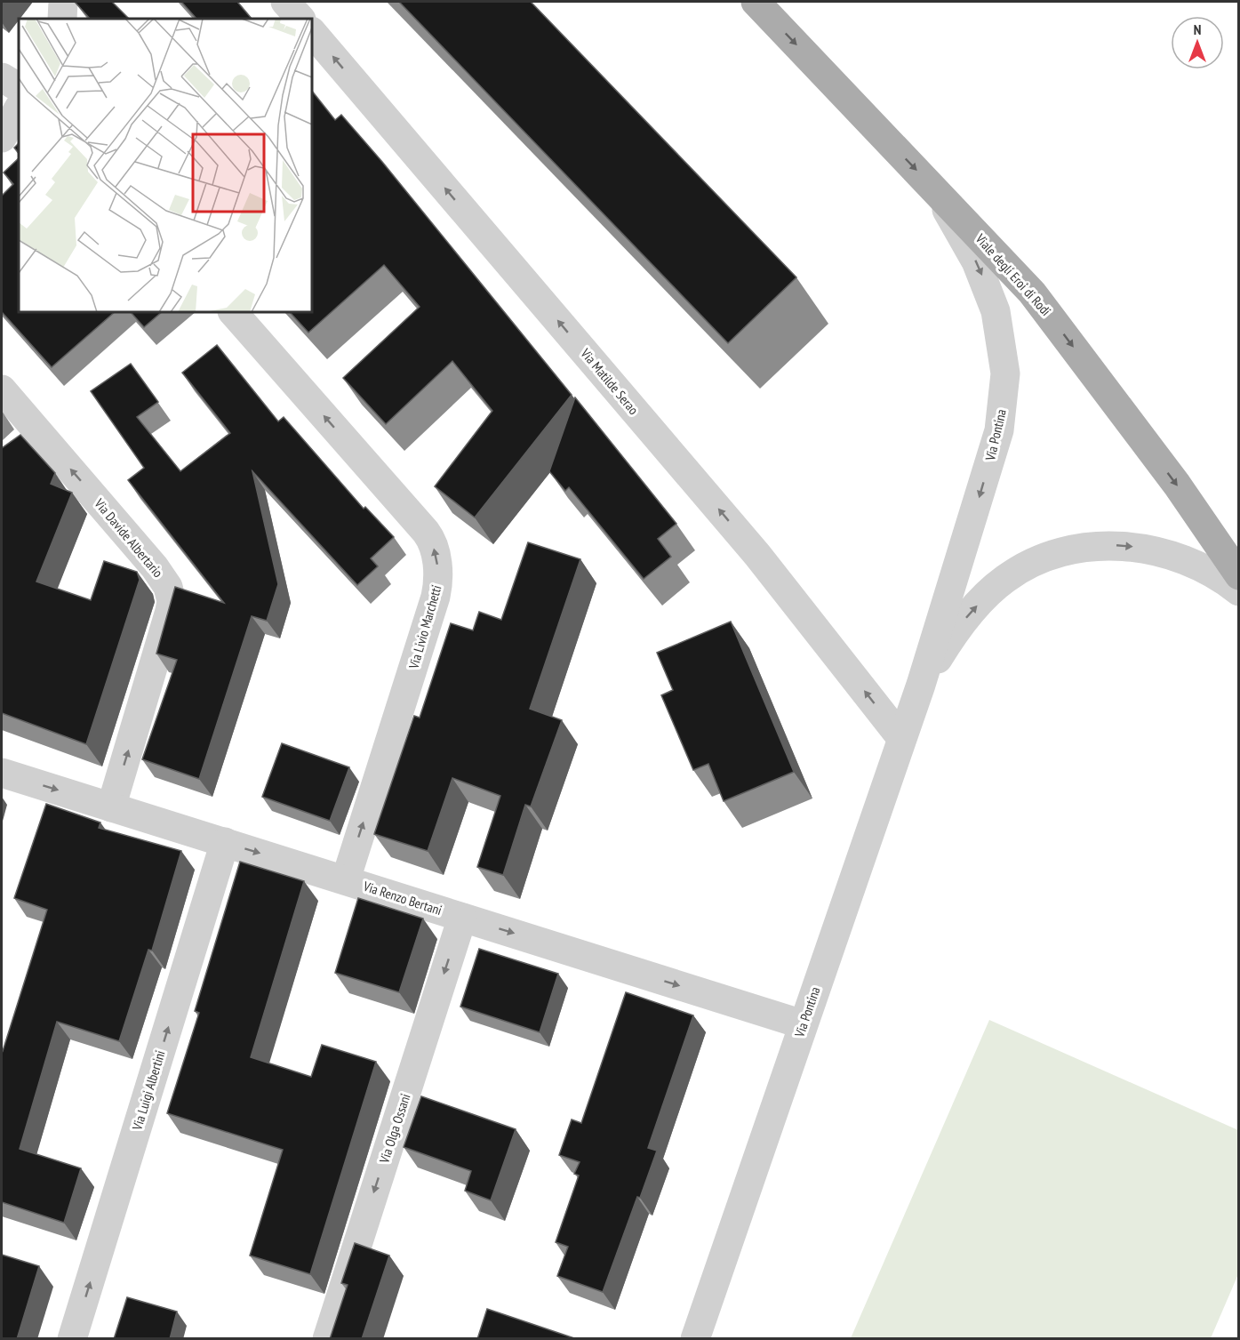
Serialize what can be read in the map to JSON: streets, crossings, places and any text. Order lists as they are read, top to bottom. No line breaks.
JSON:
{"streets":{"main road":["Viale degli Eroi di Rodi"],"street":["Via Matilde Serao","Via Pontina","Via Davide Albertario","Via Livio Marchetti","Via Renzo Bertani","Via Luigi Albertini","Via Olga Ossani"]},"crossings":[["Viale degli Eroi di Rodi","Via Pontina"],["Via Matilde Serao","Via Pontina"],["Via Pontina","Via Renzo Bertani"],["Via Davide Albertario","Via Renzo Bertani"],["Via Livio Marchetti","Via Renzo Bertani"],["Via Renzo Bertani","Via Luigi Albertini"],["Via Renzo Bertani","Via Olga Ossani"]],"one_way":["Viale degli Eroi di Rodi","Via Matilde Serao","Via Davide Albertario","Via Livio Marchetti","Via Renzo Bertani","Via Luigi Albertini","Via Olga Ossani"],"north":"top"}
